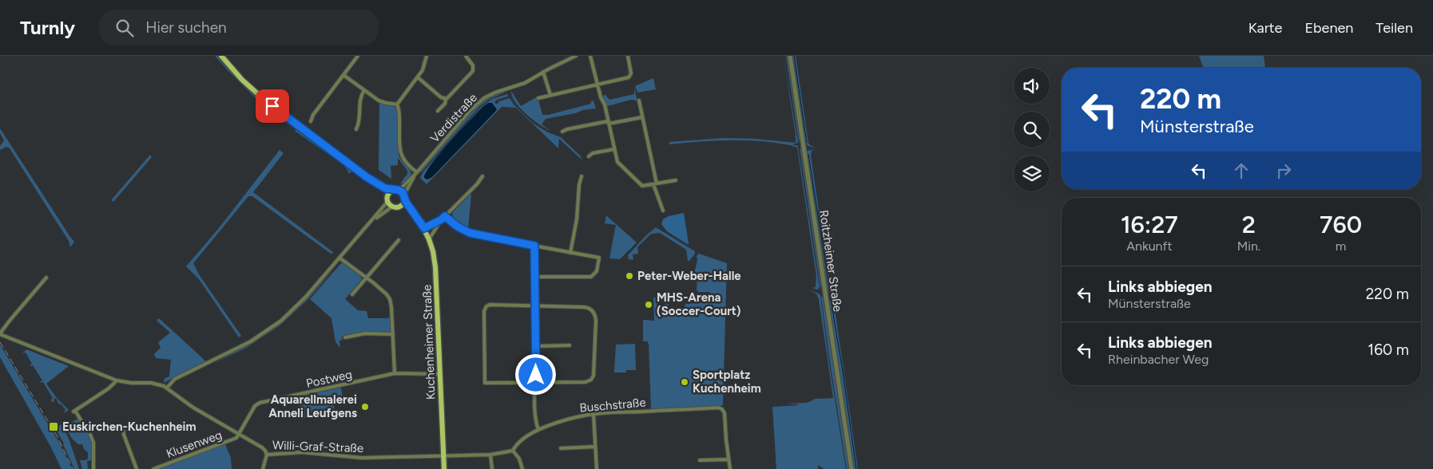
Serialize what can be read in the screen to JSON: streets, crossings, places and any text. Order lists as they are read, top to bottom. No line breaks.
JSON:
{"streets":{"main road":["Kuchenheimer Straße"],"street":["Verdistraße","Roitzheimer Straße","Postweg","Buschstraße","Klusenweg","Willi-Graf-Straße"]},"crossings":[["Verdistraße","Kuchenheimer Straße"],["Kuchenheimer Straße","Postweg"],["Kuchenheimer Straße","Willi-Graf-Straße"],["Postweg","Klusenweg"],["Postweg","Willi-Graf-Straße"],["Klusenweg","Willi-Graf-Straße"]],"places":{"other":["Peter-Weber-Halle","MHS-Arena (Soccer-Court)","Sportplatz Kuchenheim","Aquarellmalerei Anneli Leufgens"],"transit":["Euskirchen-Kuchenheim"]},"page":{"header":"Turnly","search":"Hier suchen","nav":["Karte","Ebenen","Teilen"],"turn":["220 m","Münsterstraße"],"eta":["16:27","Ankunft","2","Min.","760","m"],"list":[{"name":"Links abbiegen","note":"Münsterstraße","value":"220 m"},{"name":"Links abbiegen","note":"Rheinbacher Weg","value":"160 m"}]}}
